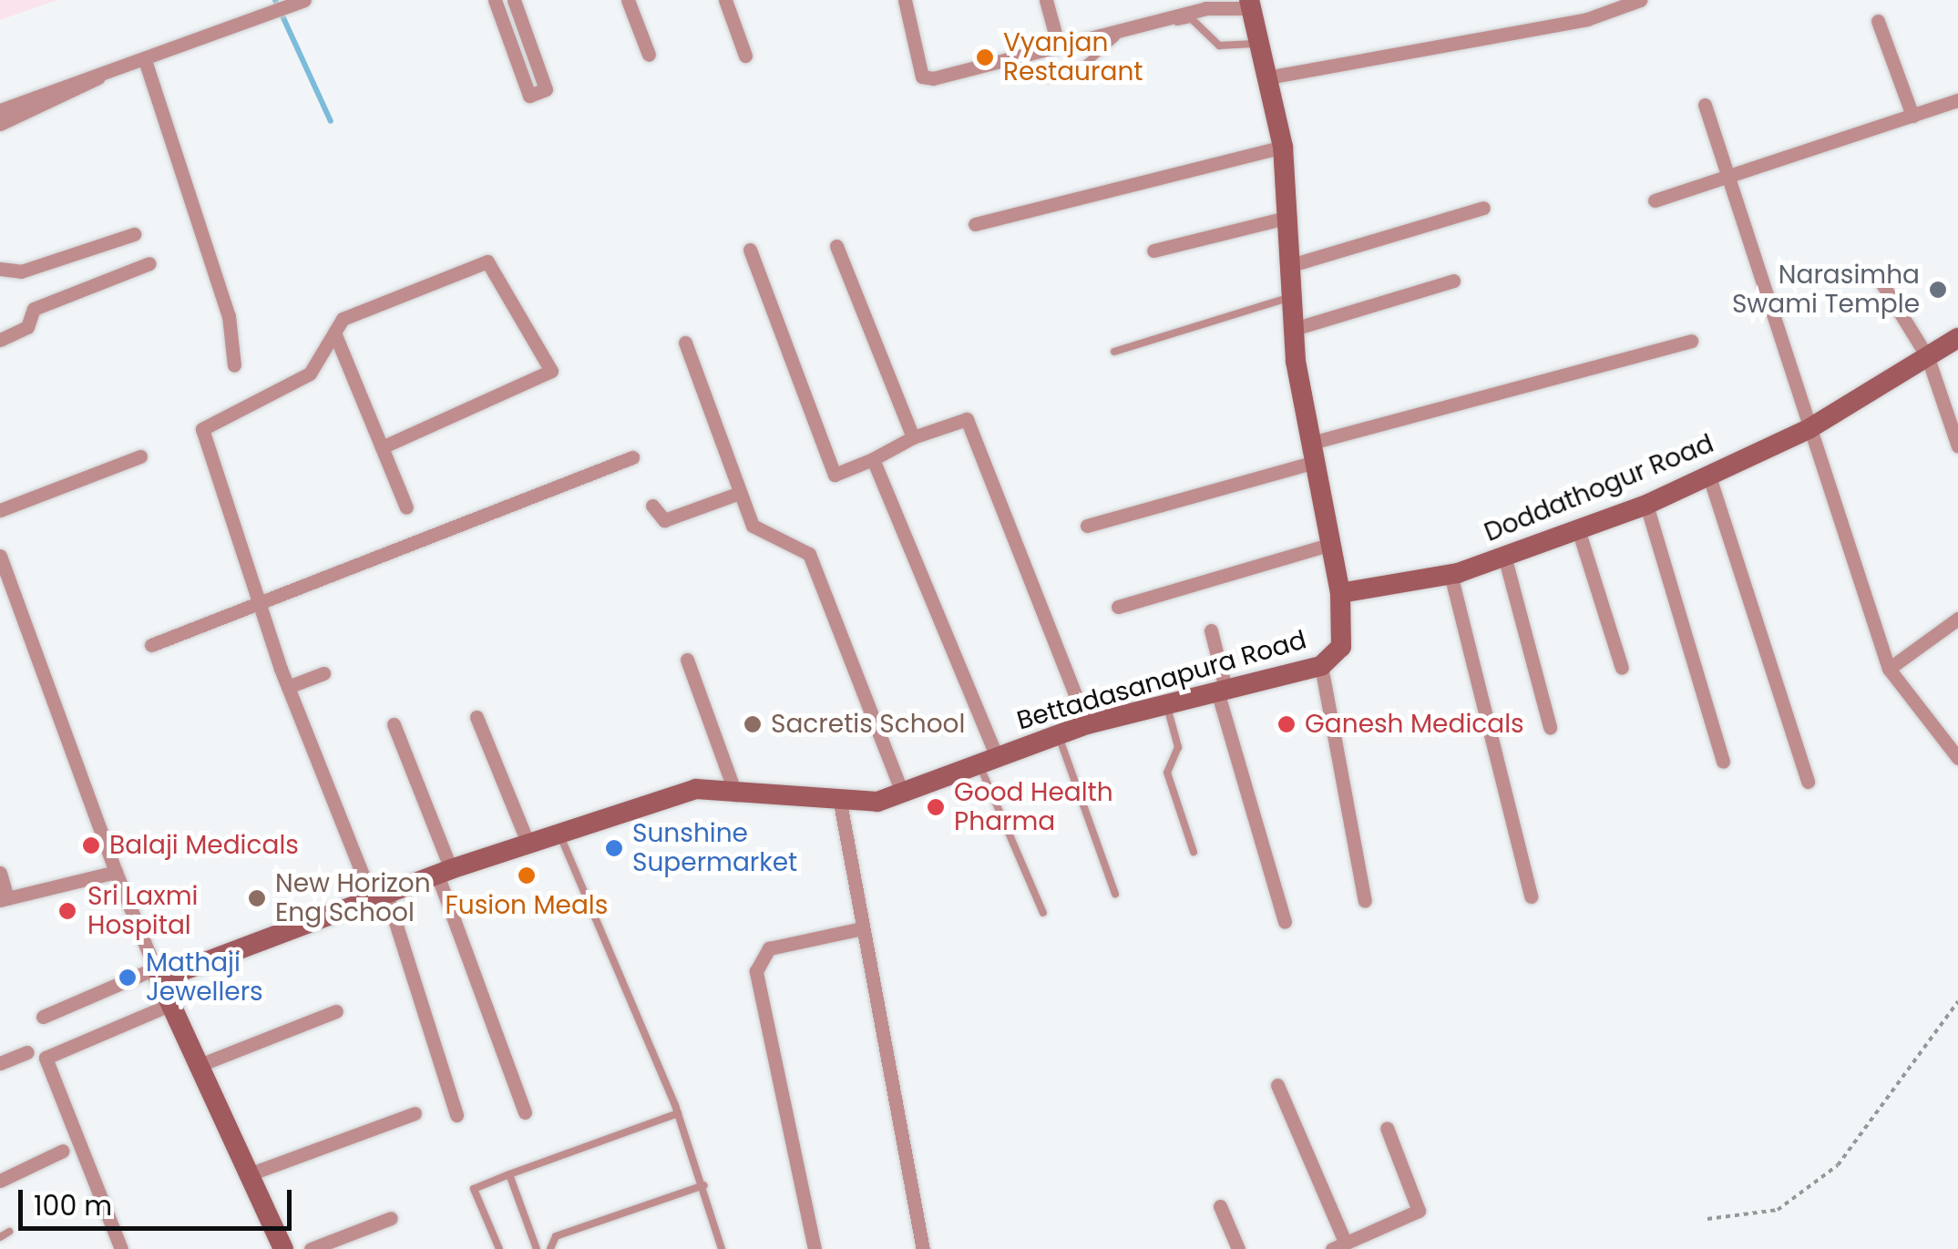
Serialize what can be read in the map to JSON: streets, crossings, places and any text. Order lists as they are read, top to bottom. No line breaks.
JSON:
{"streets":{"street":["Doddathogur Road","Bettadasanapura Road"]},"crossings":[["Doddathogur Road","Bettadasanapura Road"]],"places":["Vyanjan Restaurant","Narasimha Swami Temple","Sacretis School","Ganesh Medicals","Good Health Pharma","Balaji Medicals","Sunshine Supermarket","Fusion Meals","New Horizon Eng School","Sri Laxmi Hospital","Mathaji Jewellers"],"scale_bar":"100 m"}
